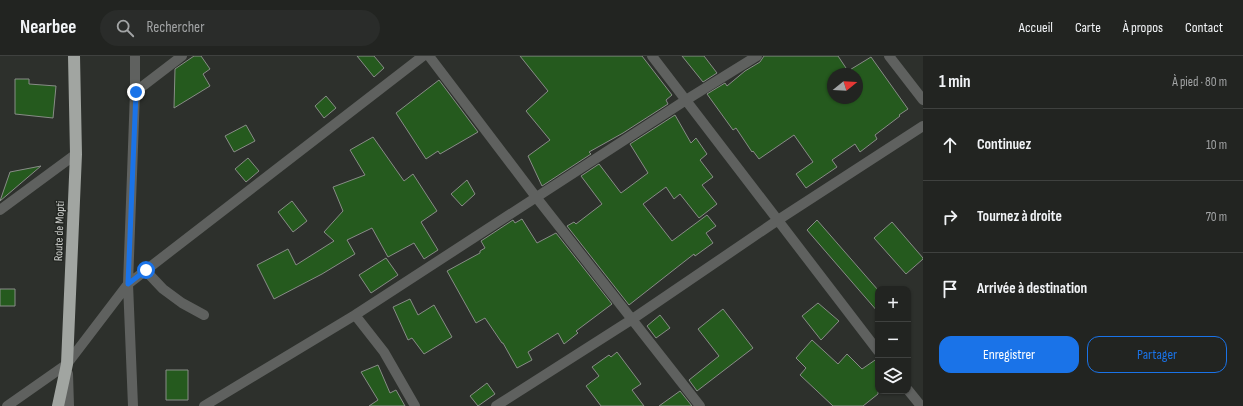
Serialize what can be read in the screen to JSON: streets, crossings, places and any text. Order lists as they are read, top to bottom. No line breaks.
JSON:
{"streets":{"highway":["Route de Mopti"]},"north":"right","page":{"header":"Nearbee","search":"Rechercher","nav":["Accueil","Carte","À propos","Contact"],"heading":["1 min","À pied · 80 m"],"list":[["Continuez","10 m"],["Tournez à droite","70 m"],"Arrivée à destination"],"map_buttons":["+","−"],"buttons":["Enregistrer","Partager"]}}
